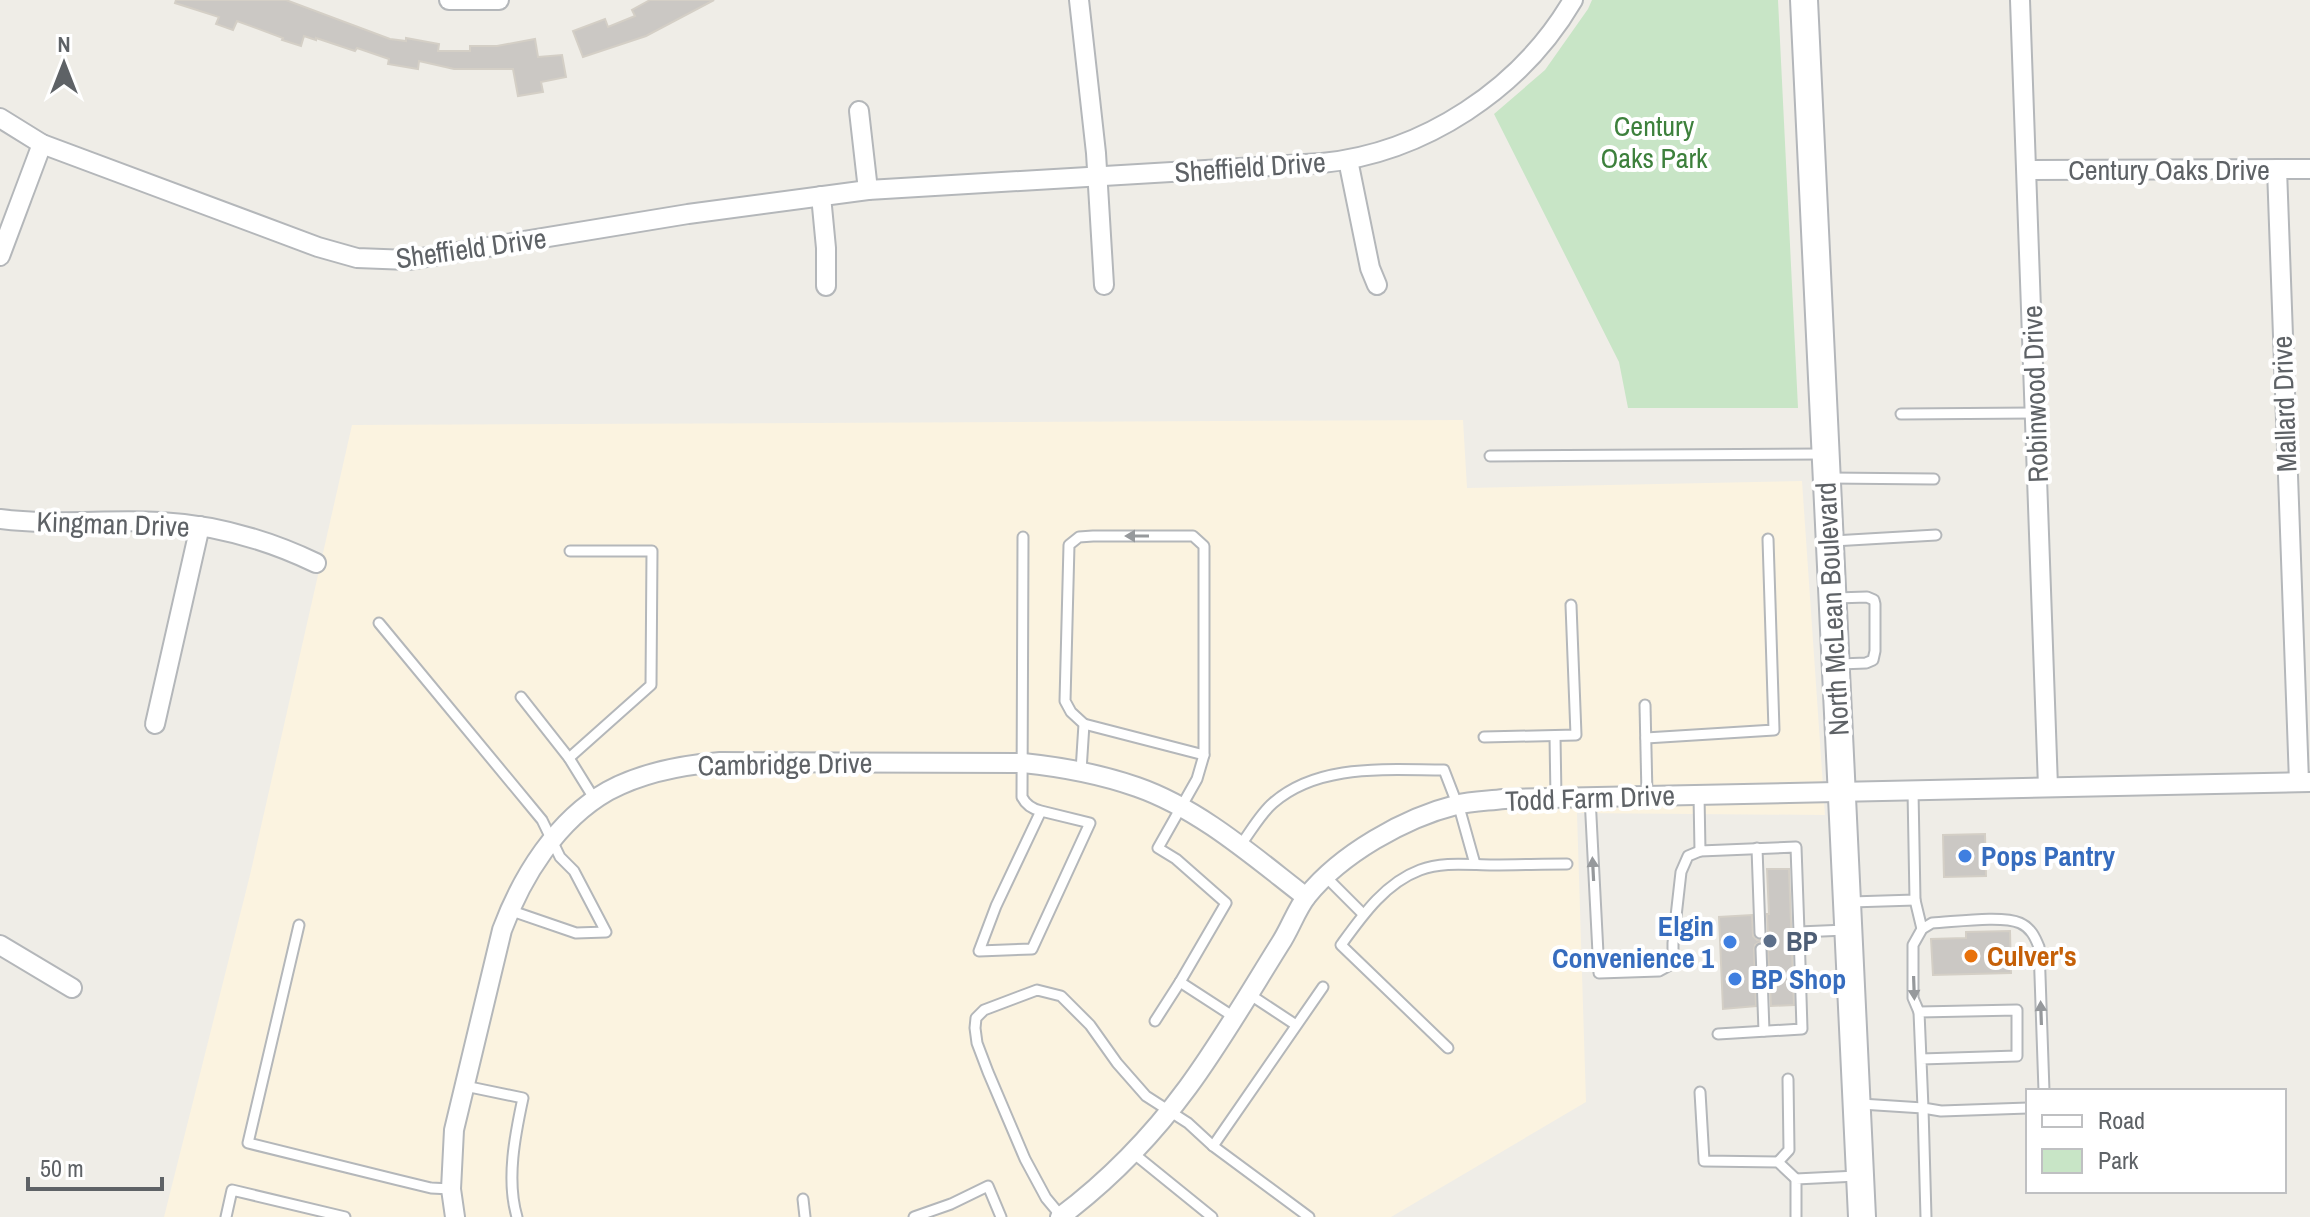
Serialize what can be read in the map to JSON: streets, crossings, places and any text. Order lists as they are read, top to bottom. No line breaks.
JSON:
{"streets":{"main road":["North McLean Boulevard"],"street":["Sheffield Drive","Century Oaks Drive","Robinwood Drive","Mallard Drive","Kingman Drive","Cambridge Drive","Todd Farm Drive"]},"crossings":[["Century Oaks Drive","Robinwood Drive"],["Century Oaks Drive","Mallard Drive"],["Robinwood Drive","Todd Farm Drive"],["Mallard Drive","Todd Farm Drive"],["North McLean Boulevard","Todd Farm Drive"],["Cambridge Drive","Todd Farm Drive"]],"parks":["Century Oaks Park"],"places":["Pops Pantry","BP","Elgin Convenience 1","Culver's","BP Shop"],"legend":["Road","Park"],"scale_bar":"50 m","north":"top"}
